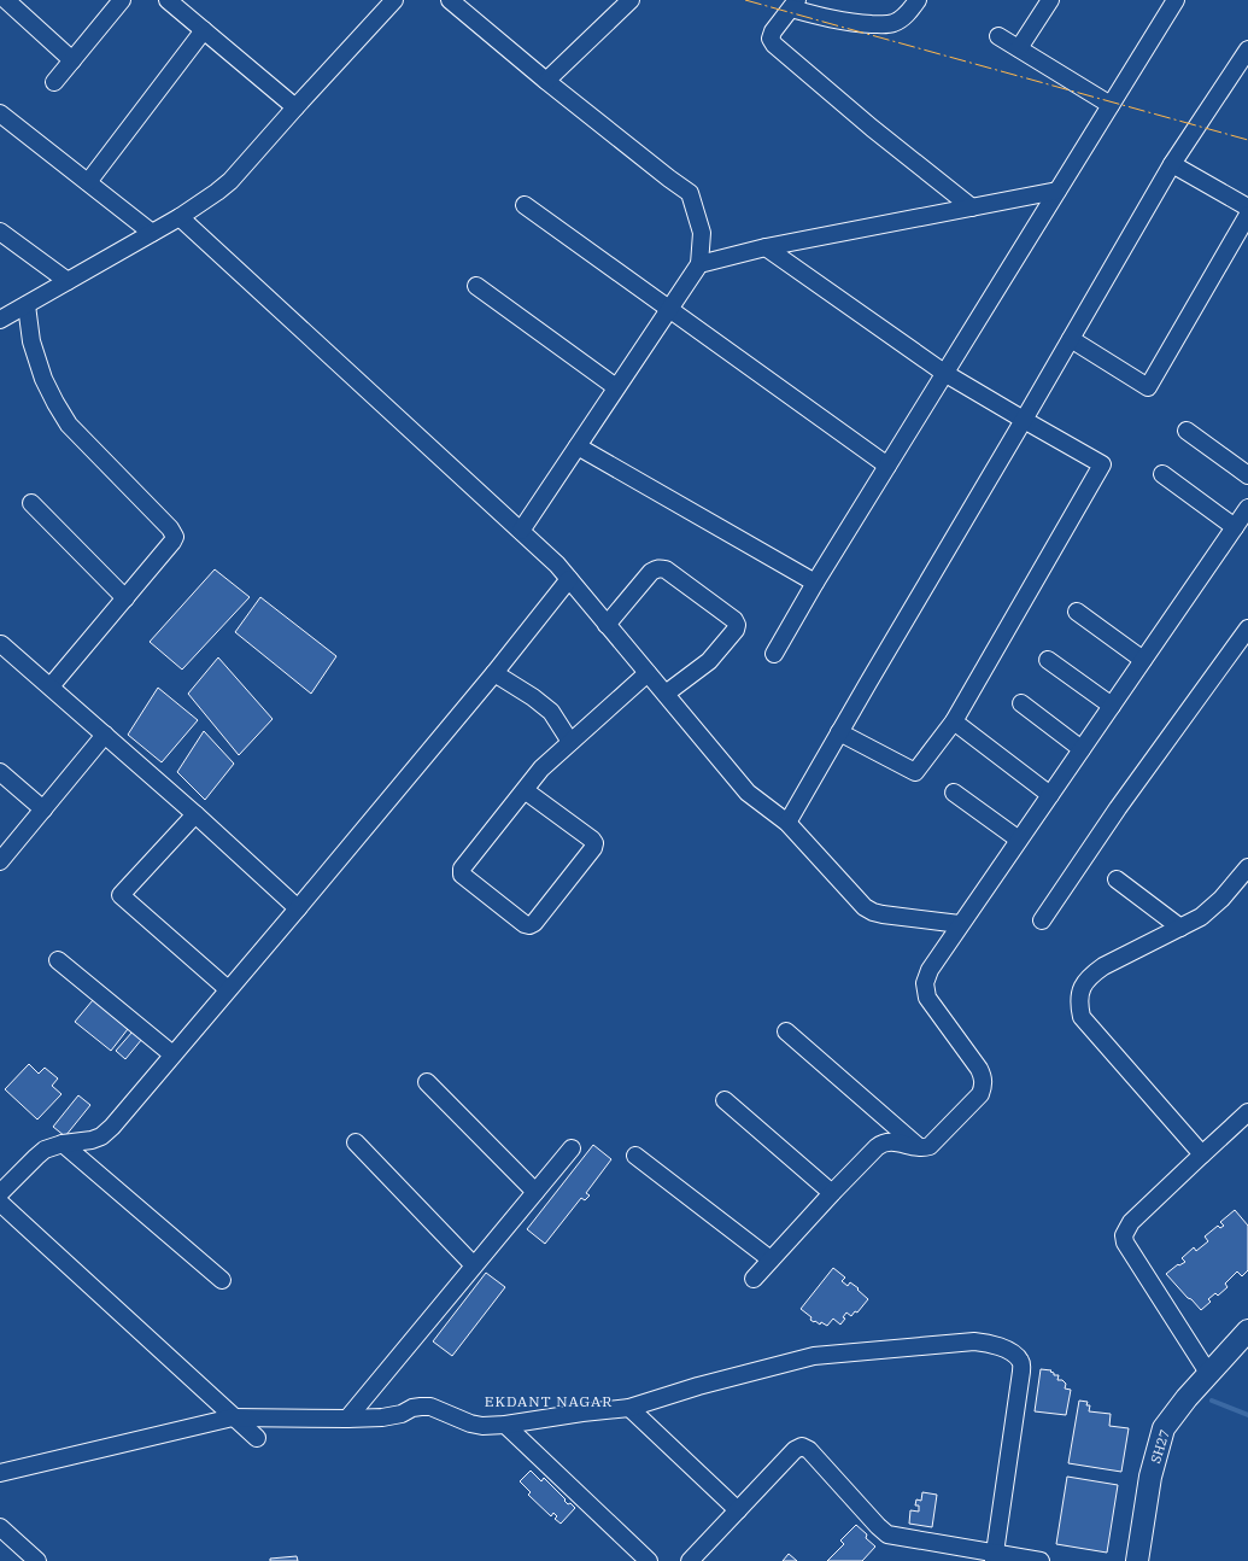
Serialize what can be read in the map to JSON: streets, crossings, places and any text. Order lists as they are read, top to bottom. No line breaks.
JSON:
{"streets":{"main road":["SH27"]},"districts":["EKDANT NAGAR"]}
